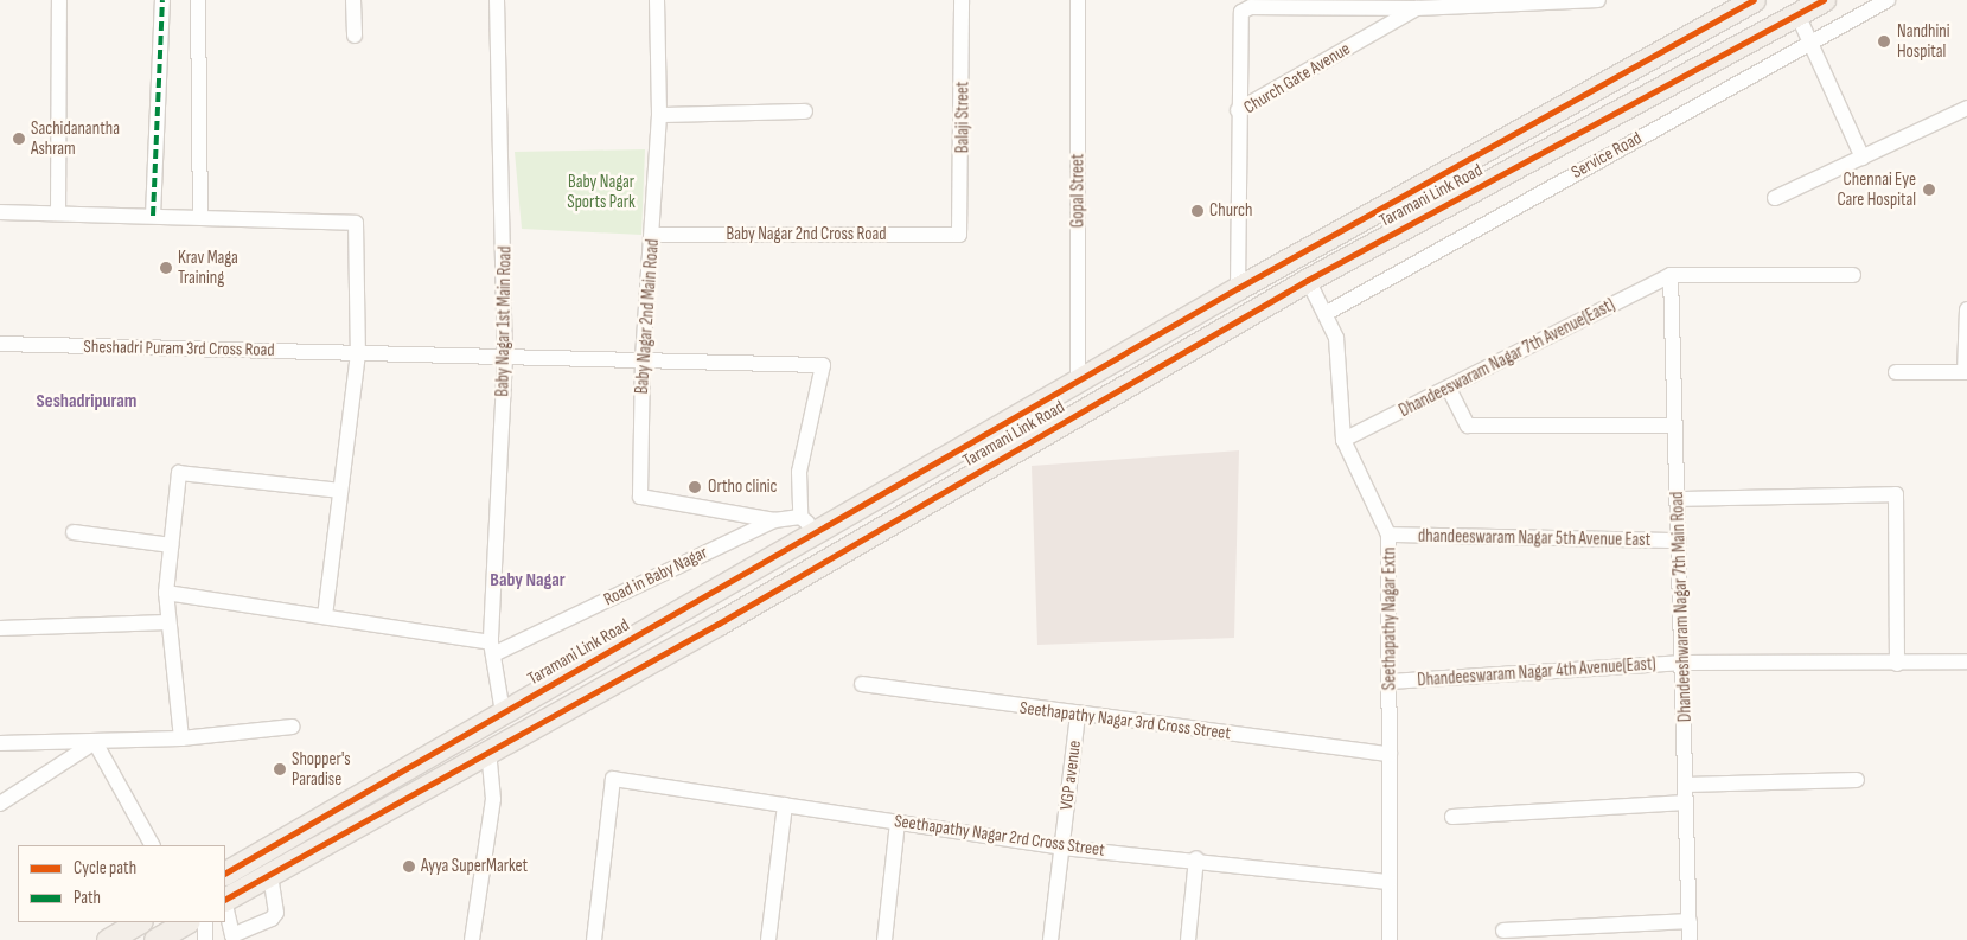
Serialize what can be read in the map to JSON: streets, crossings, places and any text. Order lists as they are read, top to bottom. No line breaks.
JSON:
{"streets":{"main road":["Taramani Link Road"],"street":["Church Gate Avenue","Balaji Street","Service Road","Gopal Street","Baby Nagar 2nd Cross Road","Baby Nagar 2nd Main Road","Baby Nagar 1st Main Road","Sheshadri Puram 3rd Cross Road","Dhandeeswaram Nagar 7th Avenue(East)","dhandeeswaram Nagar 5th Avenue East","Road in Baby Nagar","Dhandeeshwaram Nagar 7th Main Road","Seethapathy Nagar Extn","Dhandeeswaram Nagar 4th Avenue(East)","Seethapathy Nagar 3rd Cross Street","VGP avenue","Seethapathy Nagar 2rd Cross Street"]},"crossings":[["Church Gate Avenue","Taramani Link Road"],["Balaji Street","Baby Nagar 2nd Cross Road"],["Service Road","Seethapathy Nagar Extn"],["Gopal Street","Taramani Link Road"],["Taramani Link Road","Baby Nagar 1st Main Road"],["Taramani Link Road","Seethapathy Nagar Extn"],["Baby Nagar 2nd Cross Road","Baby Nagar 2nd Main Road"],["Baby Nagar 2nd Main Road","Sheshadri Puram 3rd Cross Road"],["Baby Nagar 2nd Main Road","Road in Baby Nagar"],["Baby Nagar 1st Main Road","Sheshadri Puram 3rd Cross Road"],["Baby Nagar 1st Main Road","Road in Baby Nagar"],["Sheshadri Puram 3rd Cross Road","Road in Baby Nagar"],["Dhandeeswaram Nagar 7th Avenue(East)","Dhandeeshwaram Nagar 7th Main Road"],["Dhandeeswaram Nagar 7th Avenue(East)","Seethapathy Nagar Extn"],["dhandeeswaram Nagar 5th Avenue East","Dhandeeshwaram Nagar 7th Main Road"],["dhandeeswaram Nagar 5th Avenue East","Seethapathy Nagar Extn"],["Dhandeeshwaram Nagar 7th Main Road","Dhandeeswaram Nagar 4th Avenue(East)"],["Seethapathy Nagar Extn","Dhandeeswaram Nagar 4th Avenue(East)"],["Seethapathy Nagar Extn","Seethapathy Nagar 3rd Cross Street"],["Seethapathy Nagar Extn","Seethapathy Nagar 2rd Cross Street"],["Seethapathy Nagar 3rd Cross Street","VGP avenue"],["VGP avenue","Seethapathy Nagar 2rd Cross Street"]],"districts":["Seshadripuram","Baby Nagar"],"parks":["Baby Nagar Sports Park"],"places":["Nandhini Hospital","Sachidanantha Ashram","Chennai Eye Care Hospital","Church","Krav Maga Training","Ortho clinic","Shopper's Paradise","Ayya SuperMarket"],"legend":["Cycle path","Path"]}
